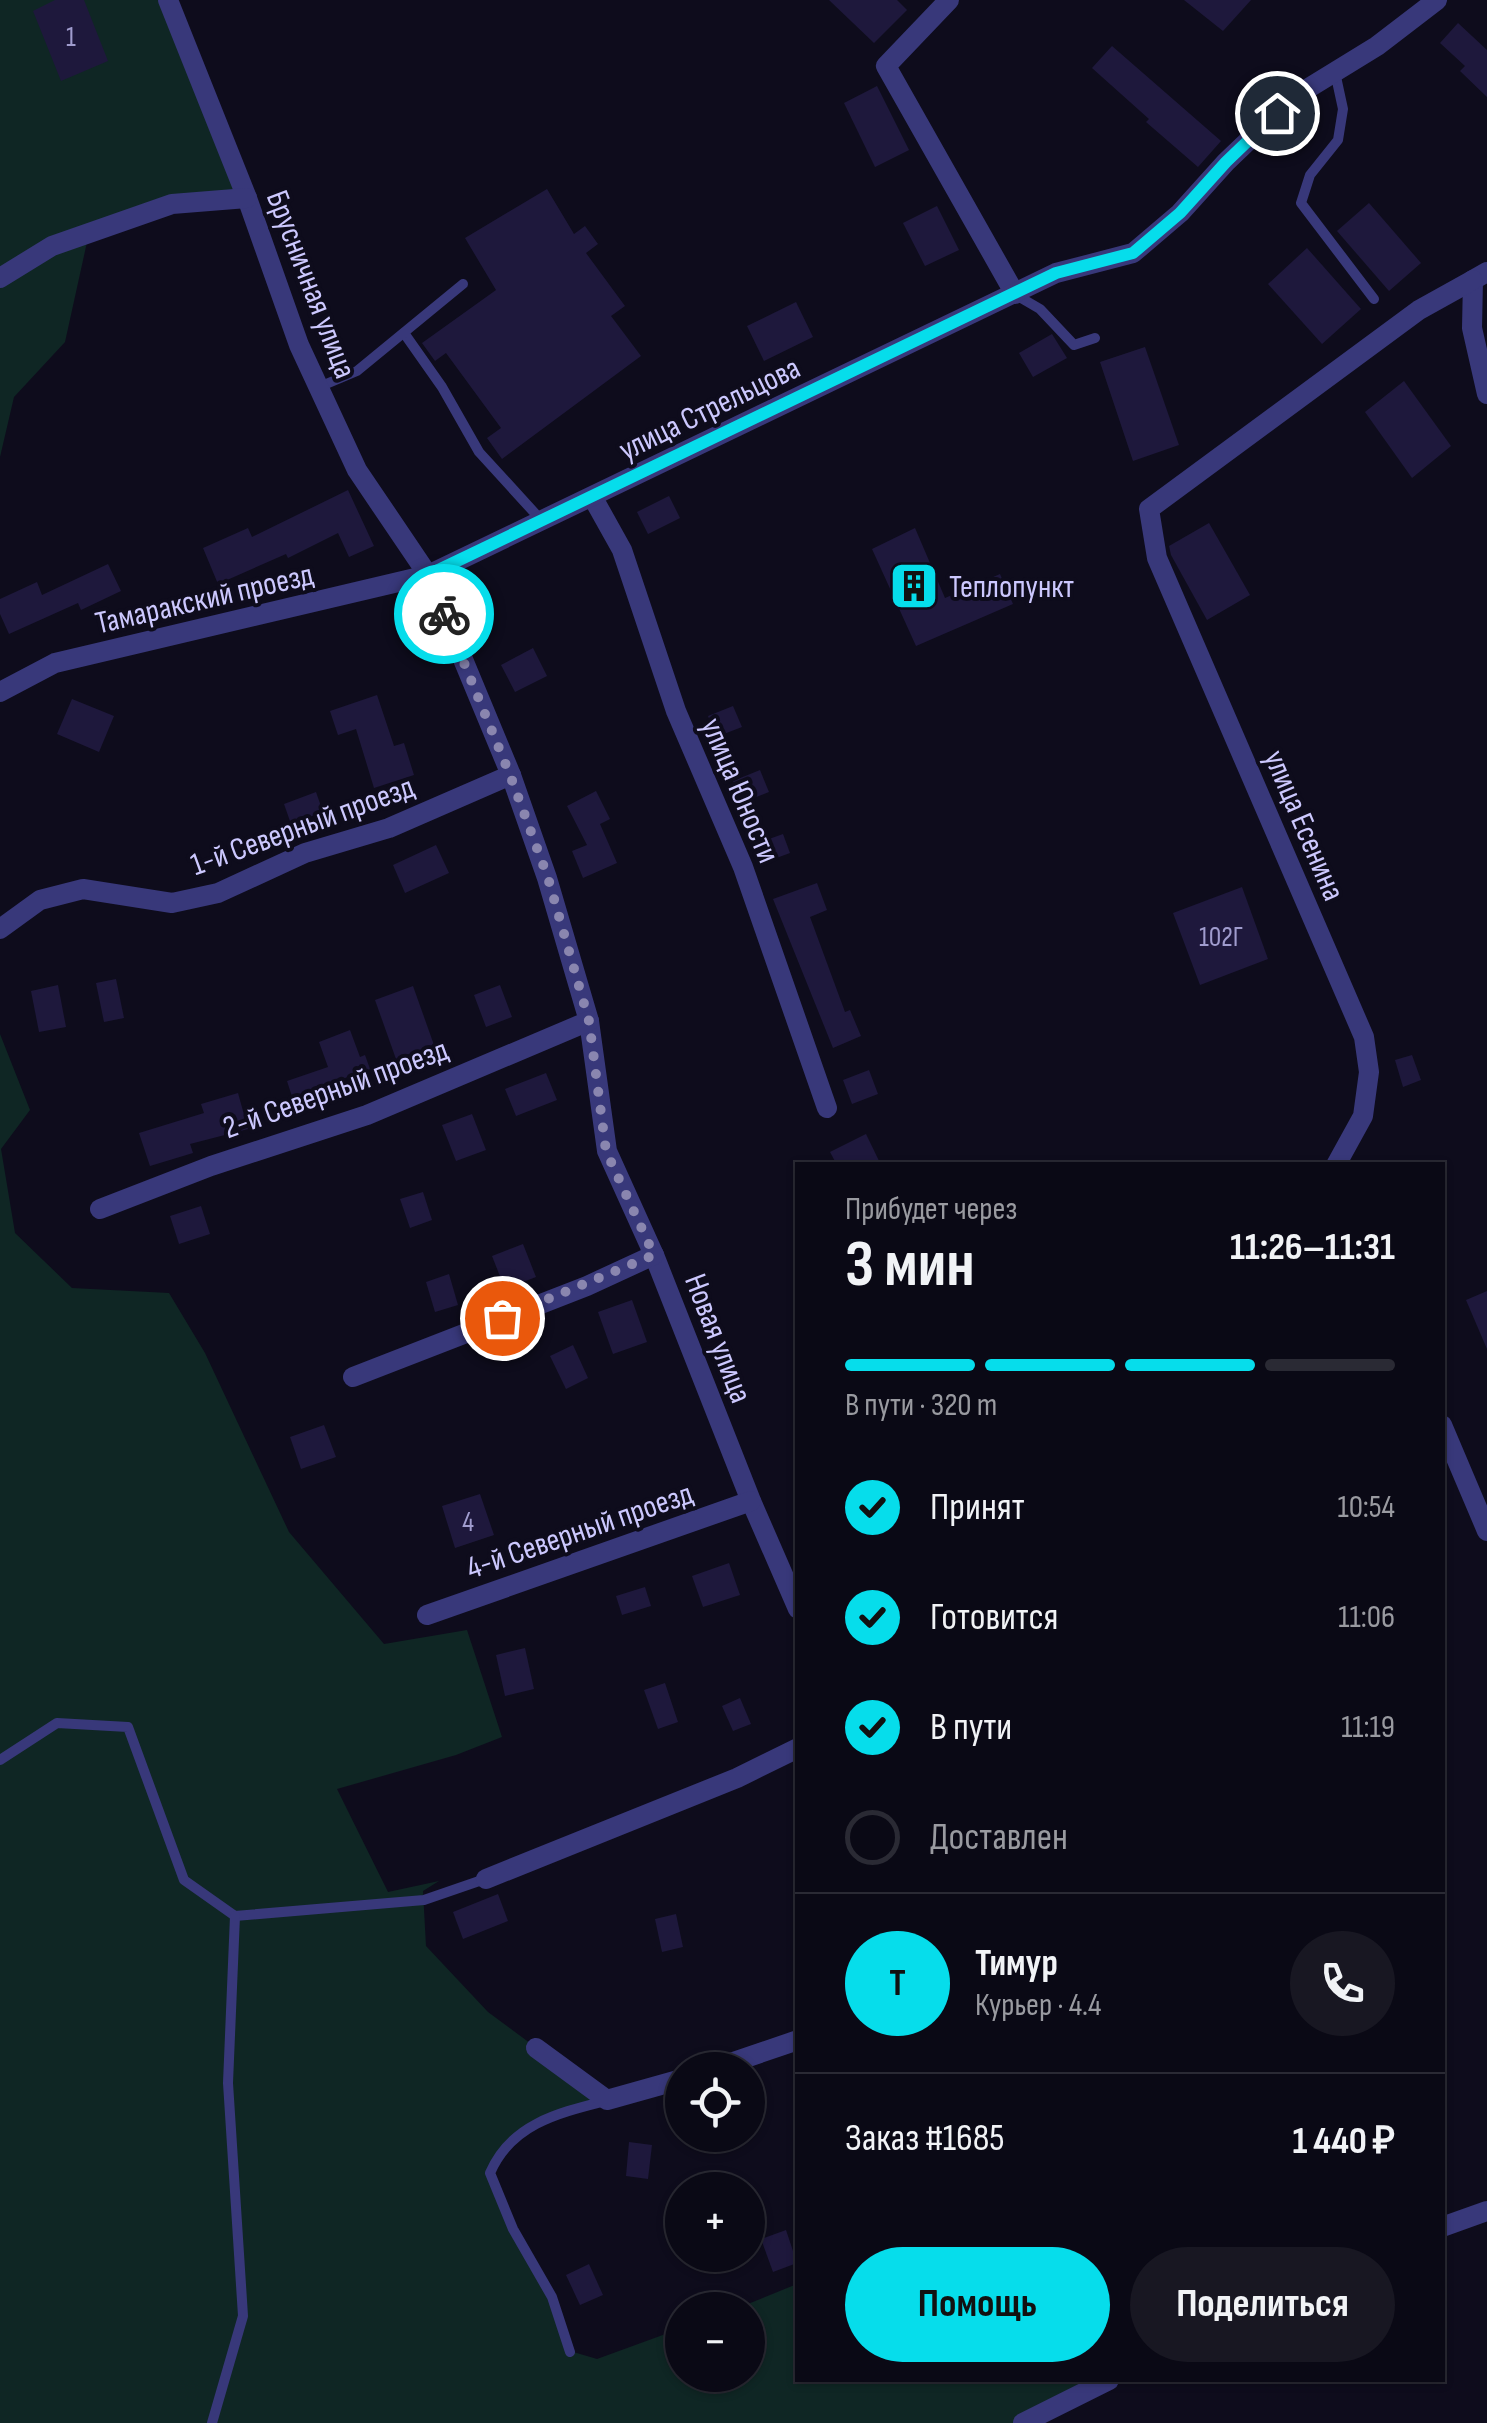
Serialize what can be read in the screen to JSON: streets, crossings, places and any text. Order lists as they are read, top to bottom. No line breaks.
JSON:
{"streets":{"street":["Брусничная улица","улица Стрельцова","Тамаракский проезд","улица Юности","1-й Северный проезд","улица Есенина","2-й Северный проезд","Новая улица","4-й Северный проезд"]},"crossings":[["Брусничная улица","улица Стрельцова"],["Брусничная улица","Тамаракский проезд"],["Брусничная улица","Новая улица"],["улица Стрельцова","Тамаракский проезд"],["улица Стрельцова","улица Юности"],["улица Стрельцова","Новая улица"],["Тамаракский проезд","Новая улица"],["1-й Северный проезд","Новая улица"],["2-й Северный проезд","Новая улица"],["Новая улица","4-й Северный проезд"]],"places":{"building":["Теплопункт"]},"house_numbers":["1","102Г","4"],"page":{"heading":["3 мин","Прибудет через","11:26–11:31"],"panel":["Тимур","Курьер · 4.4","Заказ #1685","1 440 ₽"],"bar":"В пути · 320 m","list":[["Принят","10:54"],["Готовится","11:06"],["В пути","11:19"],"Доставлен"],"round":"Т","map_buttons":["+","−"],"buttons":["Помощь","Поделиться"]}}
